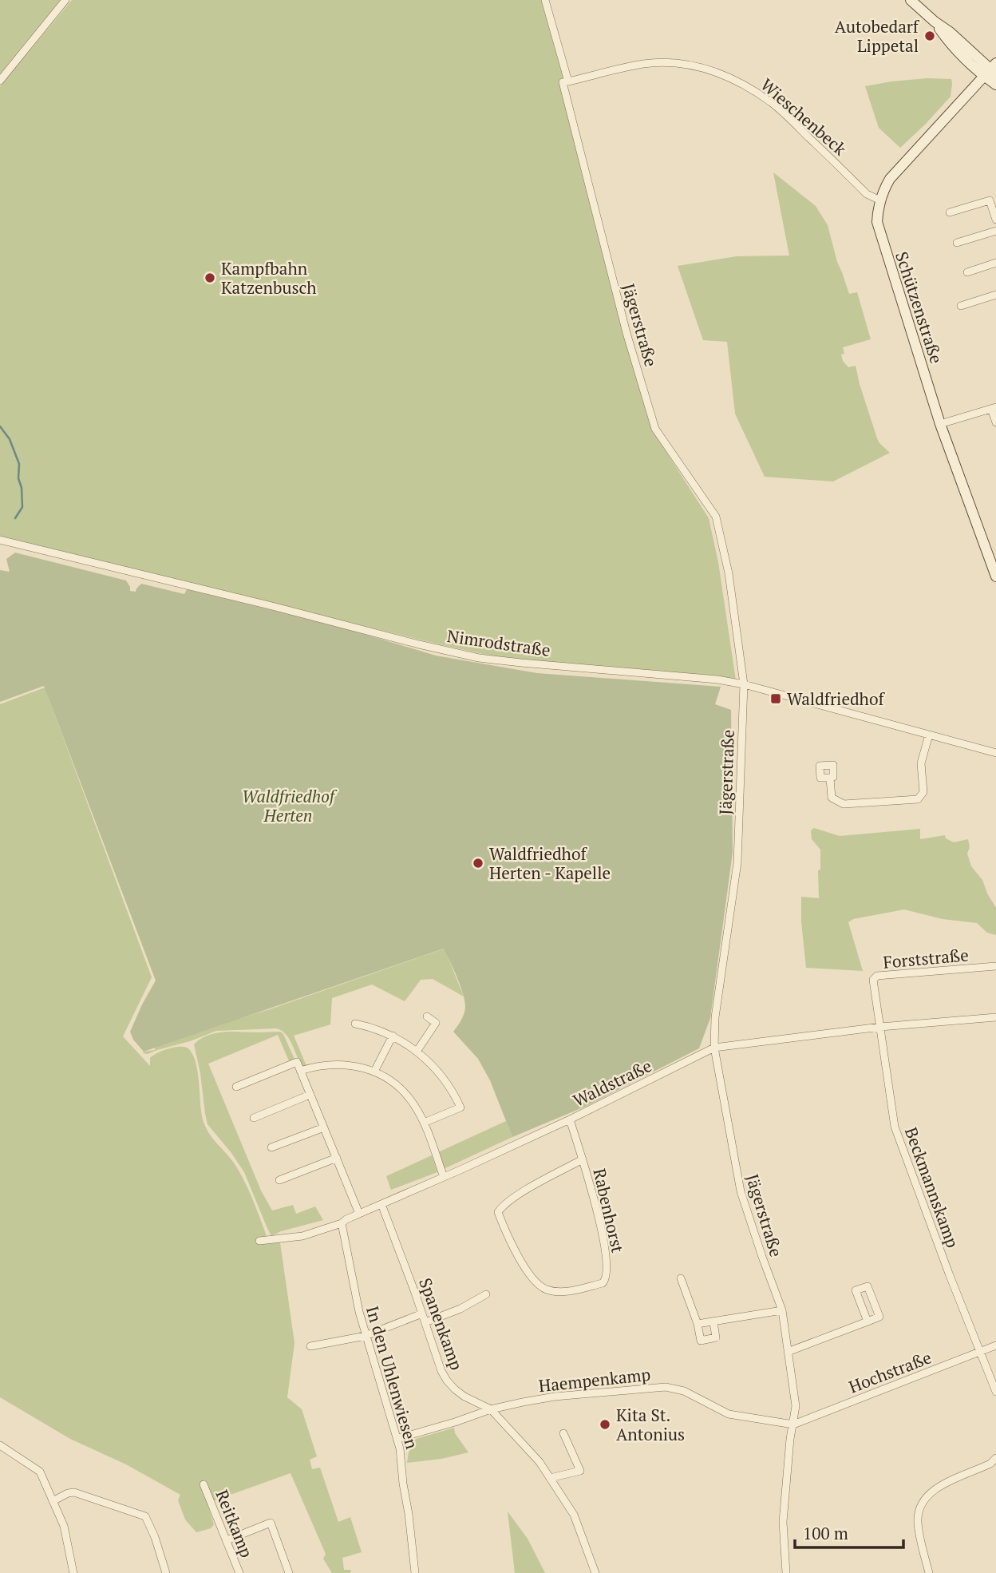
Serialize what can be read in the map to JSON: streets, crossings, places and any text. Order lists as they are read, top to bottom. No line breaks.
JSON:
{"streets":{"main road":["Schützenstraße"],"street":["Wieschenbeck","Jägerstraße","Nimrodstraße","Forststraße","Waldstraße","Beckmannskamp","Rabenhorst","Spanenkamp","Hochstraße","In den Uhlenwiesen","Haempenkamp","Reitkamp"]},"crossings":[["Wieschenbeck","Schützenstraße"],["Wieschenbeck","Jägerstraße"],["Jägerstraße","Nimrodstraße"],["Jägerstraße","Waldstraße"],["Jägerstraße","Hochstraße"],["Jägerstraße","Haempenkamp"],["Forststraße","Waldstraße"],["Forststraße","Beckmannskamp"],["Waldstraße","Beckmannskamp"],["Waldstraße","Rabenhorst"],["Waldstraße","Spanenkamp"],["Waldstraße","In den Uhlenwiesen"],["Beckmannskamp","Hochstraße"],["Spanenkamp","Haempenkamp"],["Hochstraße","Haempenkamp"],["In den Uhlenwiesen","Haempenkamp"]],"parks":["Waldfriedhof Herten"],"places":{"other":["Autobedarf Lippetal","Kampfbahn Katzenbusch","Waldfriedhof Herten - Kapelle","Kita St. Antonius"],"transit":["Waldfriedhof"]},"scale_bar":"100 m"}
